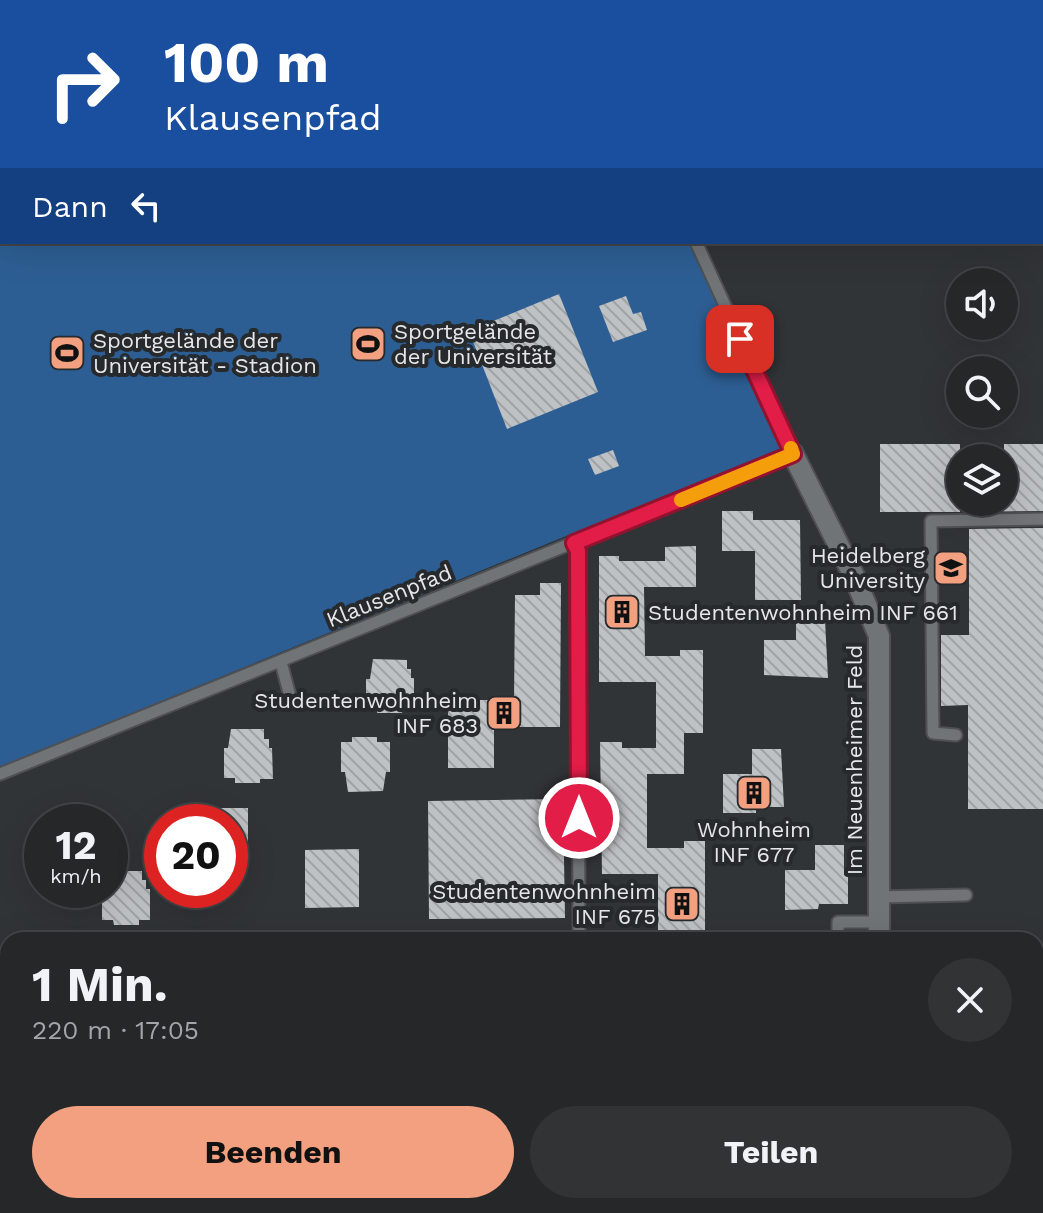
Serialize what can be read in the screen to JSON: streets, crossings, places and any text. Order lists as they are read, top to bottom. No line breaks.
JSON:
{"streets":{"street":["Im Neuenheimer Feld"],"lane":["Klausenpfad"]},"crossings":[["Klausenpfad","Im Neuenheimer Feld"]],"places":{"sports":["Sportgelände der Universität","Sportgelände der Universität - Stadion"],"school or university":["Heidelberg University"],"building":["Studentenwohnheim INF 661","Studentenwohnheim INF 683","Wohnheim INF 677","Studentenwohnheim INF 675"]},"page":{"turn":["100 m","Klausenpfad"],"then":"Dann","speed":"12 km/h","limit":"20","heading":["1 Min.","220 m · 17:05"],"buttons":["Beenden","Teilen"]}}
